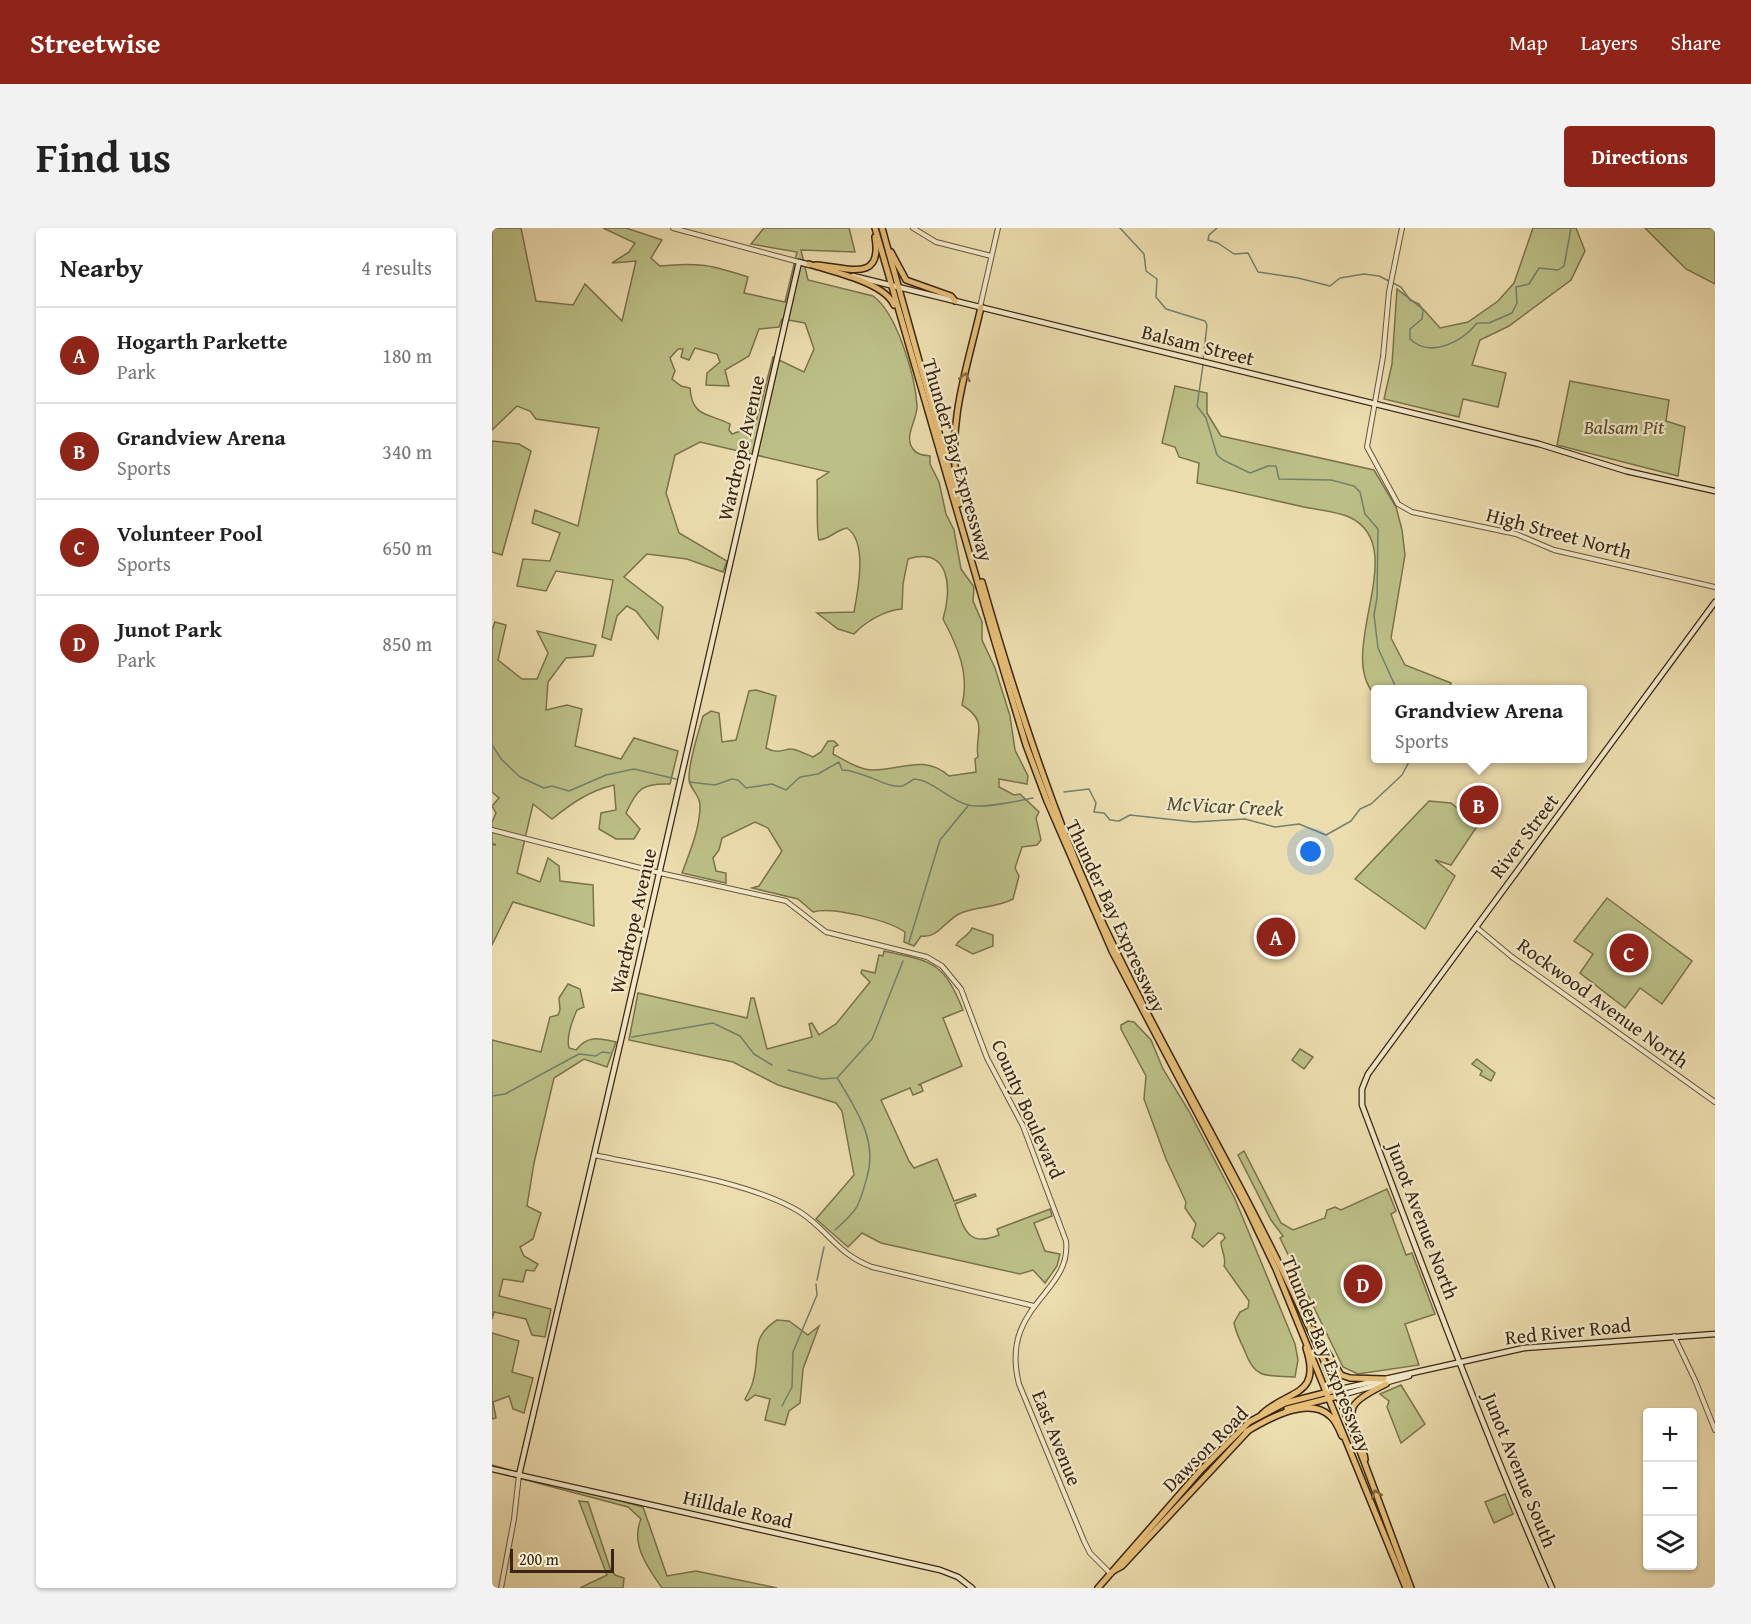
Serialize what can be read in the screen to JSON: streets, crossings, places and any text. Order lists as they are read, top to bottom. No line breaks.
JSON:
{"streets":{"main road":["Balsam Street","Wardrope Avenue","Thunder Bay Expressway","River Street","Junot Avenue North","Red River Road","Dawson Road","Junot Avenue South","Hilldale Road"],"street":["High Street North","Rockwood Avenue North","County Boulevard","East Avenue"]},"crossings":[["Balsam Street","Wardrope Avenue"],["Balsam Street","Thunder Bay Expressway"],["Balsam Street","High Street North"],["Wardrope Avenue","County Boulevard"],["Wardrope Avenue","Hilldale Road"],["Thunder Bay Expressway","Dawson Road"],["River Street","Rockwood Avenue North"],["River Street","Junot Avenue North"],["County Boulevard","East Avenue"],["Junot Avenue North","Red River Road"],["Junot Avenue North","Junot Avenue South"],["Red River Road","Dawson Road"],["Red River Road","Junot Avenue South"],["East Avenue","Dawson Road"]],"water":["McVicar Creek"],"parks":["Balsam Pit"],"scale_bar":"200 m","page":{"header":"Streetwise","nav":["Map","Layers","Share"],"title":"Find us","buttons":"Directions","heading":["Nearby","4 results"],"list":[{"mark":"A","name":"Hogarth Parkette","note":"Park","value":"180 m"},{"mark":"B","name":"Grandview Arena","note":"Sports","value":"340 m"},{"mark":"C","name":"Volunteer Pool","note":"Sports","value":"650 m"},{"mark":"D","name":"Junot Park","note":"Park","value":"850 m"}],"popup":["Grandview Arena","Sports"],"pins":["B","A","C","D"],"map_buttons":["+","−"],"scale":"200 m"}}
